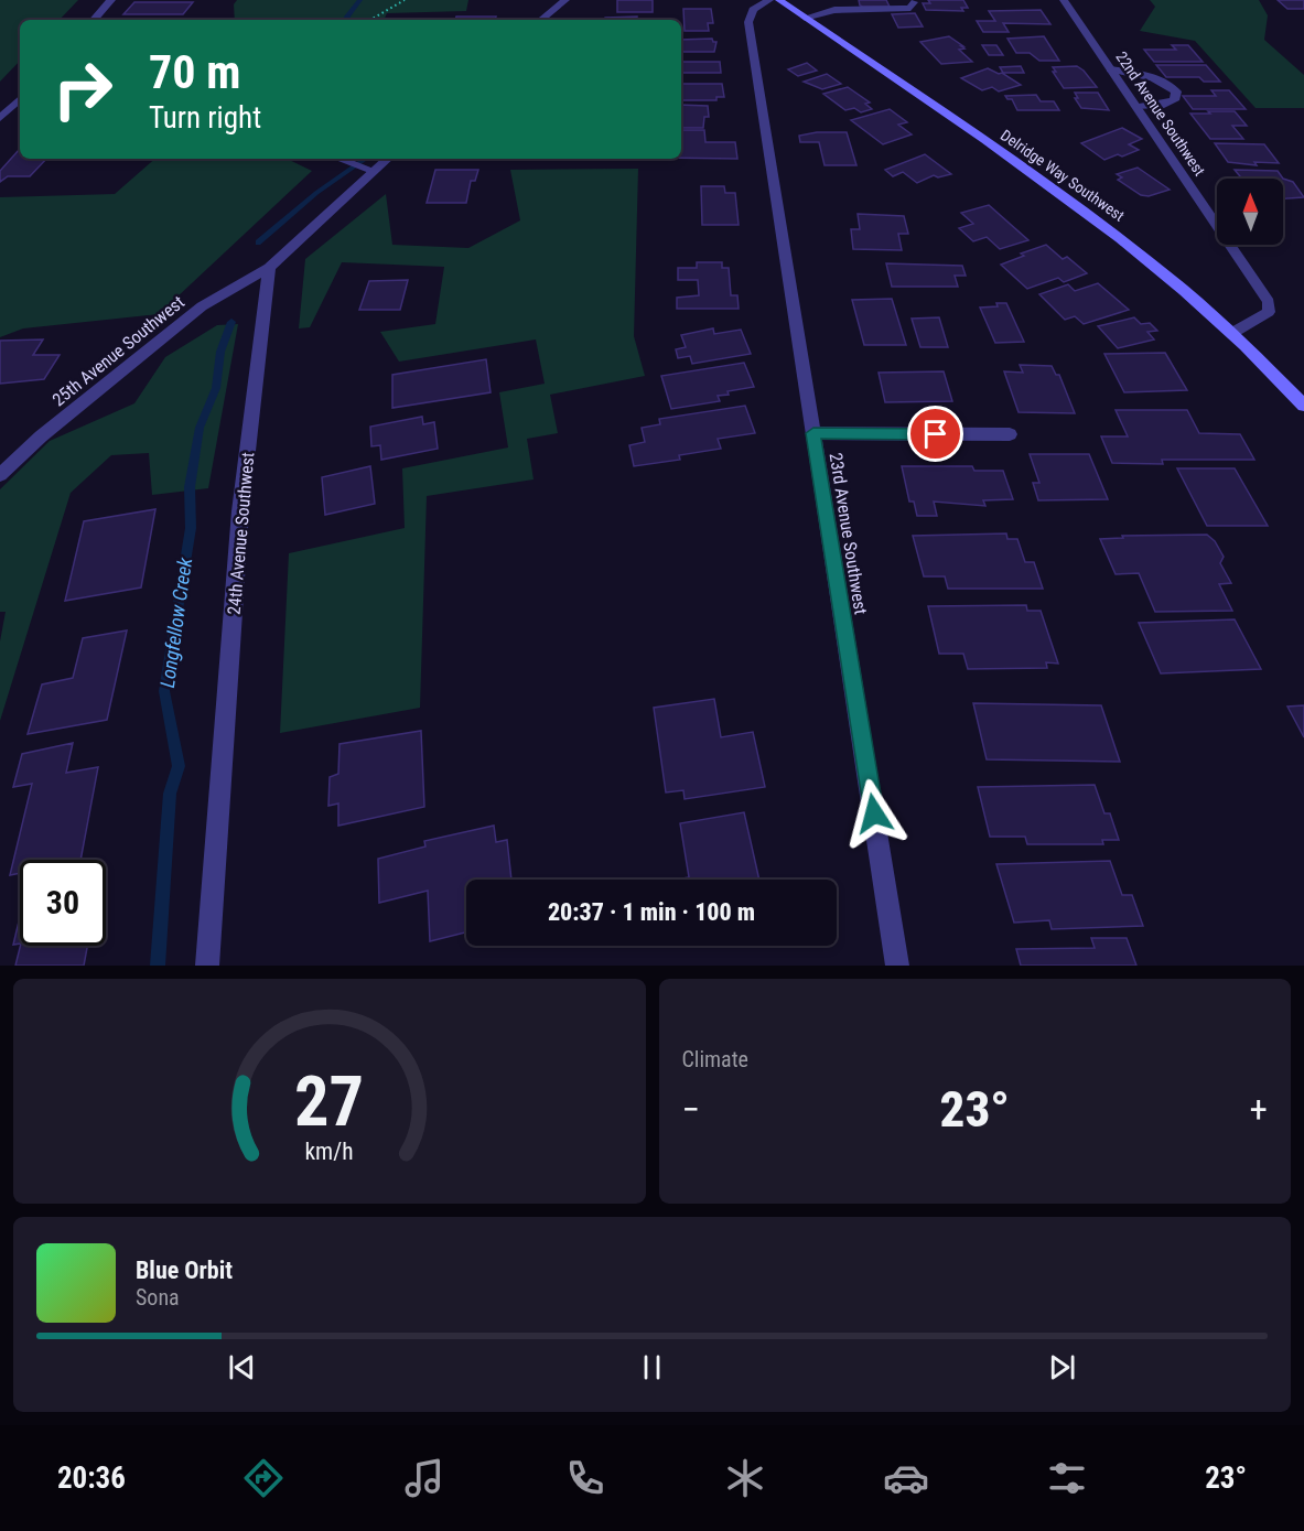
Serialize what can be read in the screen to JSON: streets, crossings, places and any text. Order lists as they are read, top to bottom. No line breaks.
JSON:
{"streets":{"main road":["Delridge Way Southwest"],"street":["22nd Avenue Southwest","25th Avenue Southwest","24th Avenue Southwest","23rd Avenue Southwest"]},"crossings":[["22nd Avenue Southwest","Delridge Way Southwest"],["25th Avenue Southwest","24th Avenue Southwest"]],"water":["Longfellow Creek"],"north":"top","page":{"turn":["70 m","Turn right"],"limit":"30","trip":"20:37 · 1 min · 100 m","tile":"Climate","heat":["−","23°","+"],"song":["Blue Orbit","Sona"],"tabs":["20:36","23°"],"gauge":["27","km/h"]}}
